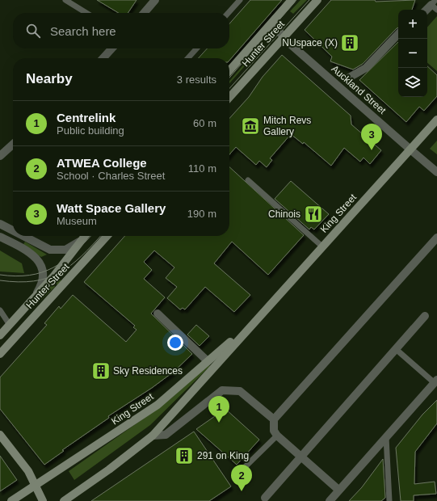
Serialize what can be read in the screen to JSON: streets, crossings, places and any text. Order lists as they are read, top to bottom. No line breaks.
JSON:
{"streets":{"main road":["Hunter Street","King Street"],"street":["Auckland Street"]},"crossings":[["Hunter Street","Auckland Street"],["Auckland Street","King Street"]],"places":{"building":["NUspace (X)","Sky Residences","291 on King"],"museum":["Mitch Revs Gallery"],"restaurant":["Chinois"]},"page":{"map_buttons":["+","−"],"search":"Search here","heading":["Nearby","3 results"],"list":[{"mark":"1","name":"Centrelink","note":"Public building","value":"60 m"},{"mark":"2","name":"ATWEA College","note":"School · Charles Street","value":"110 m"},{"mark":"3","name":"Watt Space Gallery","note":"Museum","value":"190 m"}],"pins":["3","1","2"]}}
